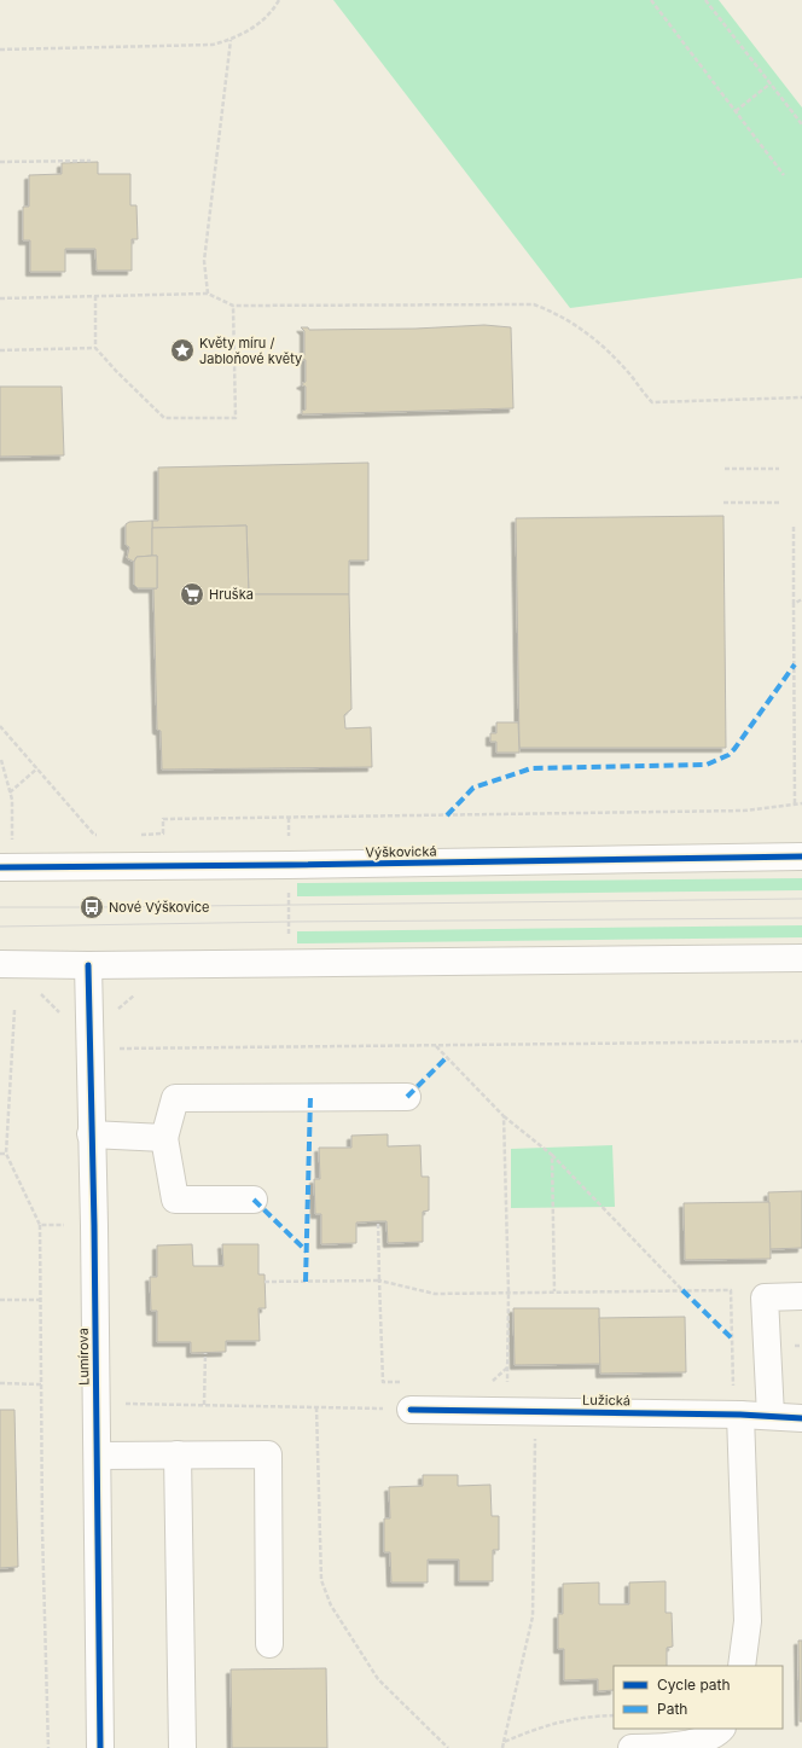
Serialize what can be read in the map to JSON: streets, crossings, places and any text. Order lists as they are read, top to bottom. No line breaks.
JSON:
{"streets":{"street":["Výškovická","Lumírova","Lužická"]},"places":{"place":["Květy míru / Jabloňové květy"],"supermarket":["Hruška"],"bus stop":["Nové Výškovice"]},"legend":["Cycle path","Path"]}
